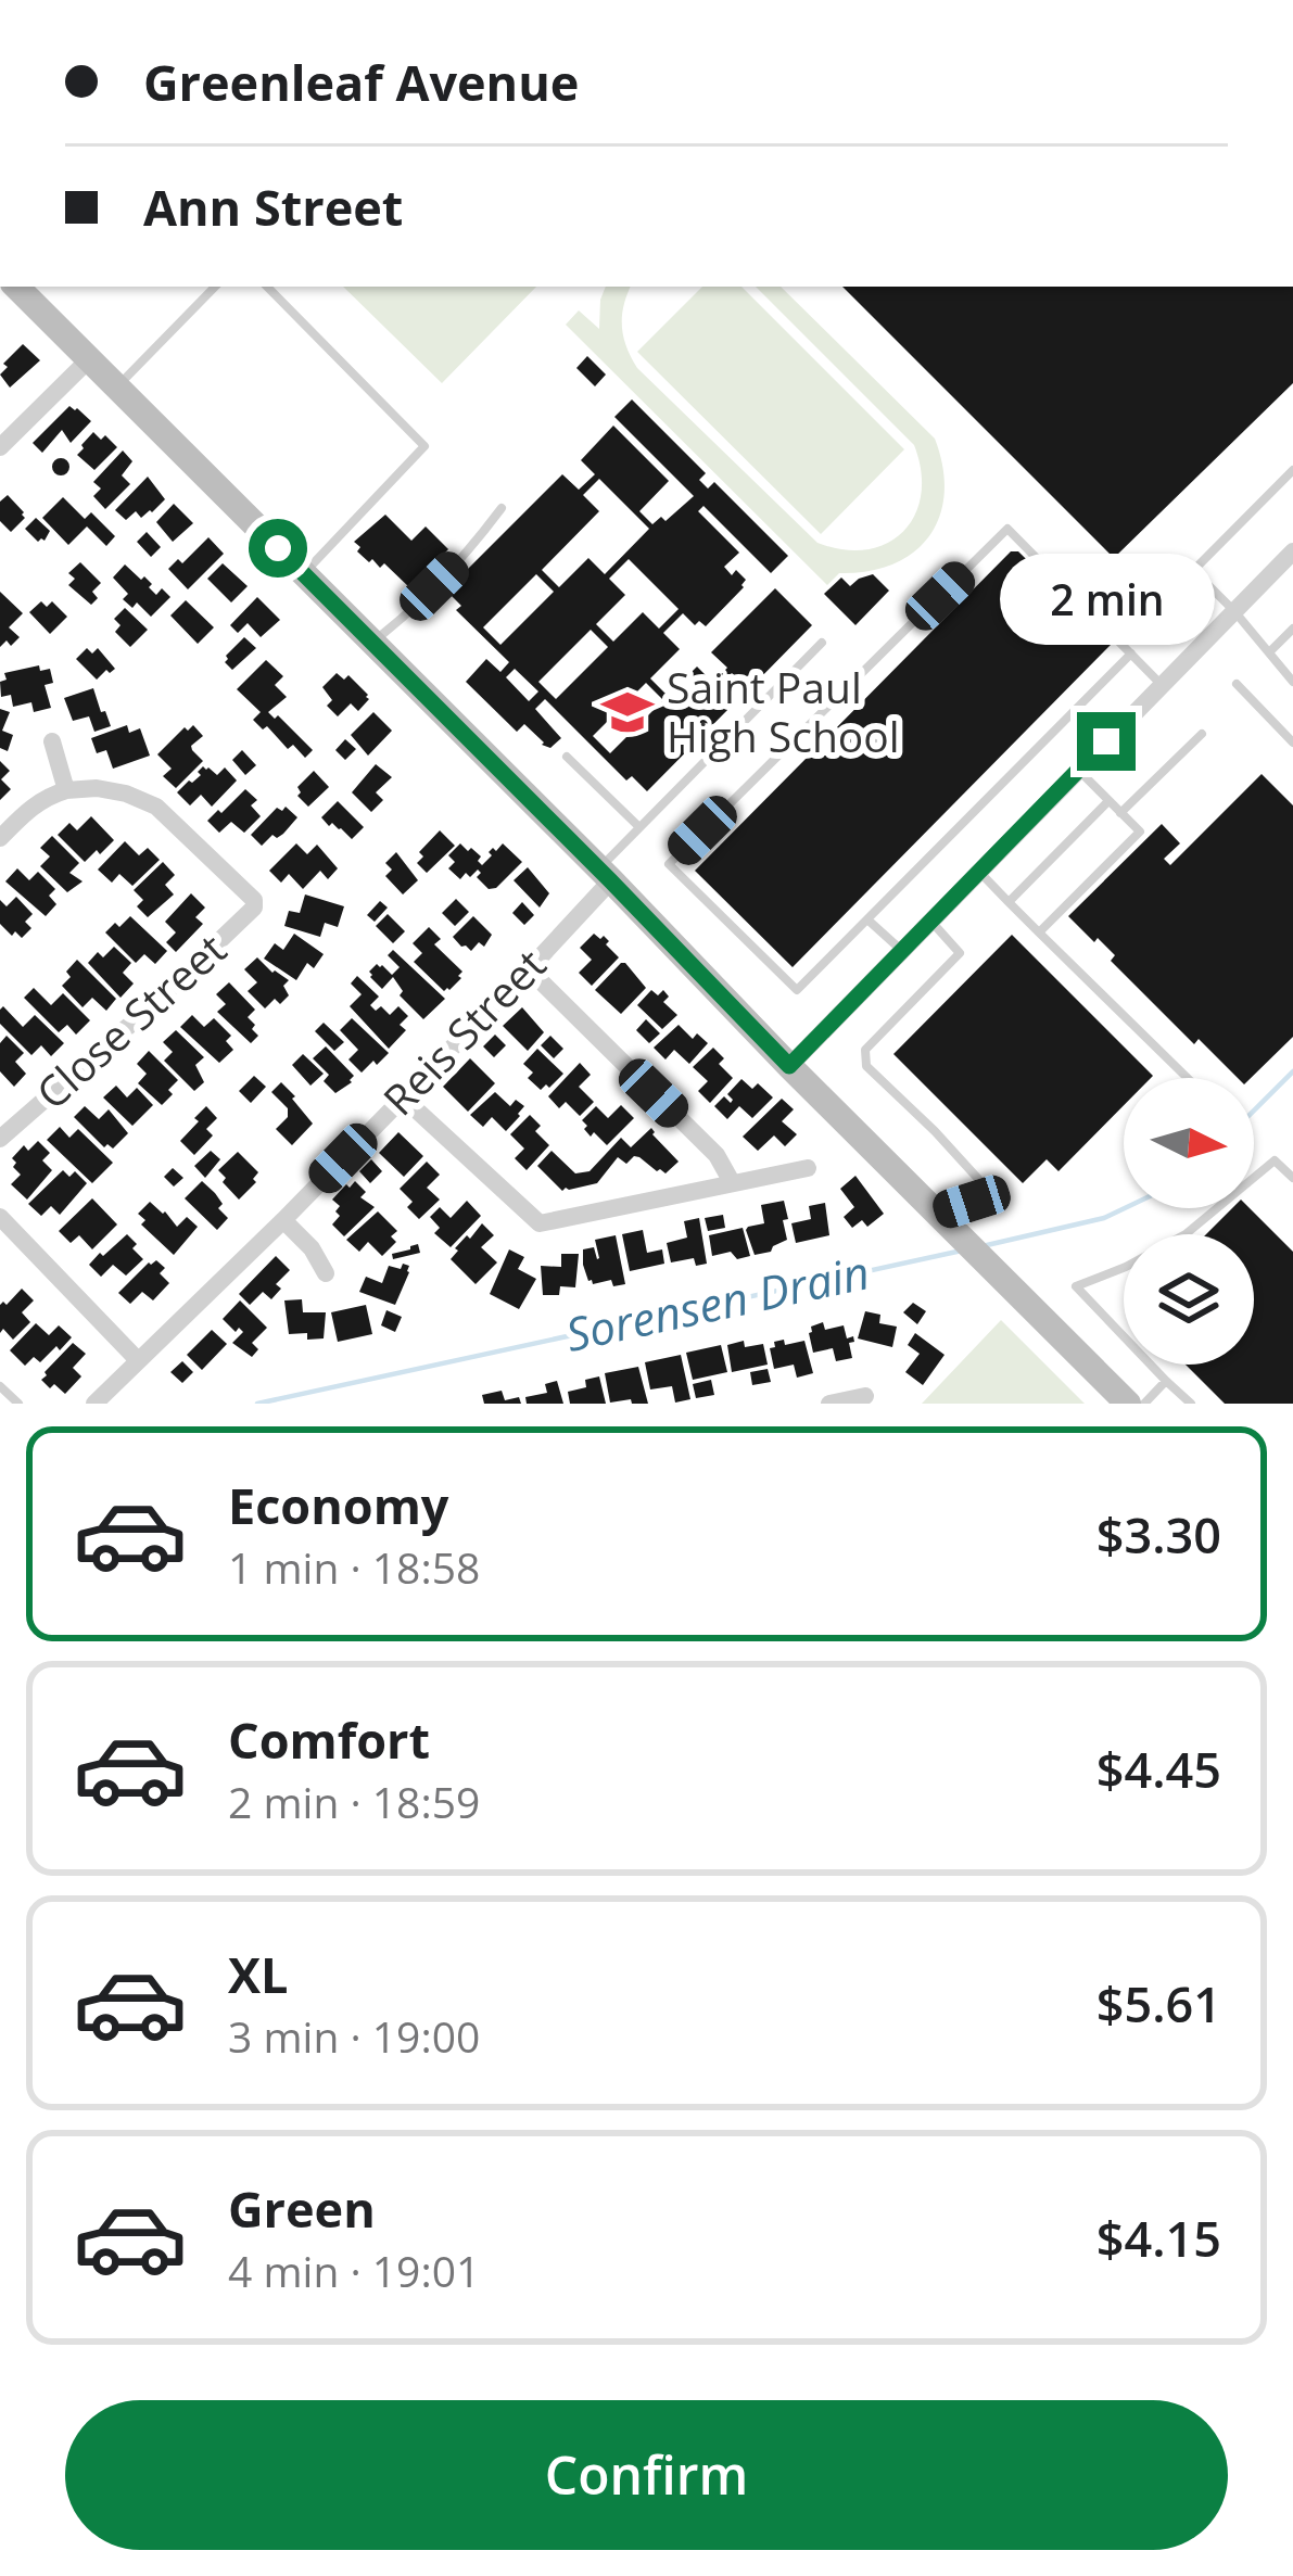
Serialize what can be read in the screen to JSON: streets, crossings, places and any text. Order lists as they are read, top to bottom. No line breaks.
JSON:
{"streets":{"street":["Close Street","Reis Street"]},"water":["Sorensen Drain"],"places":{"school or university":["Saint Paul High School"]},"north":"right","page":{"banner":["Greenleaf Avenue","Ann Street"],"bubble":"2 min","list":[{"name":"Economy","note":"1 min · 18:58","value":"$3.30"},{"name":"Comfort","note":"2 min · 18:59","value":"$4.45"},{"name":"XL","note":"3 min · 19:00","value":"$5.61"},{"name":"Green","note":"4 min · 19:01","value":"$4.15"}],"buttons":"Confirm"}}
